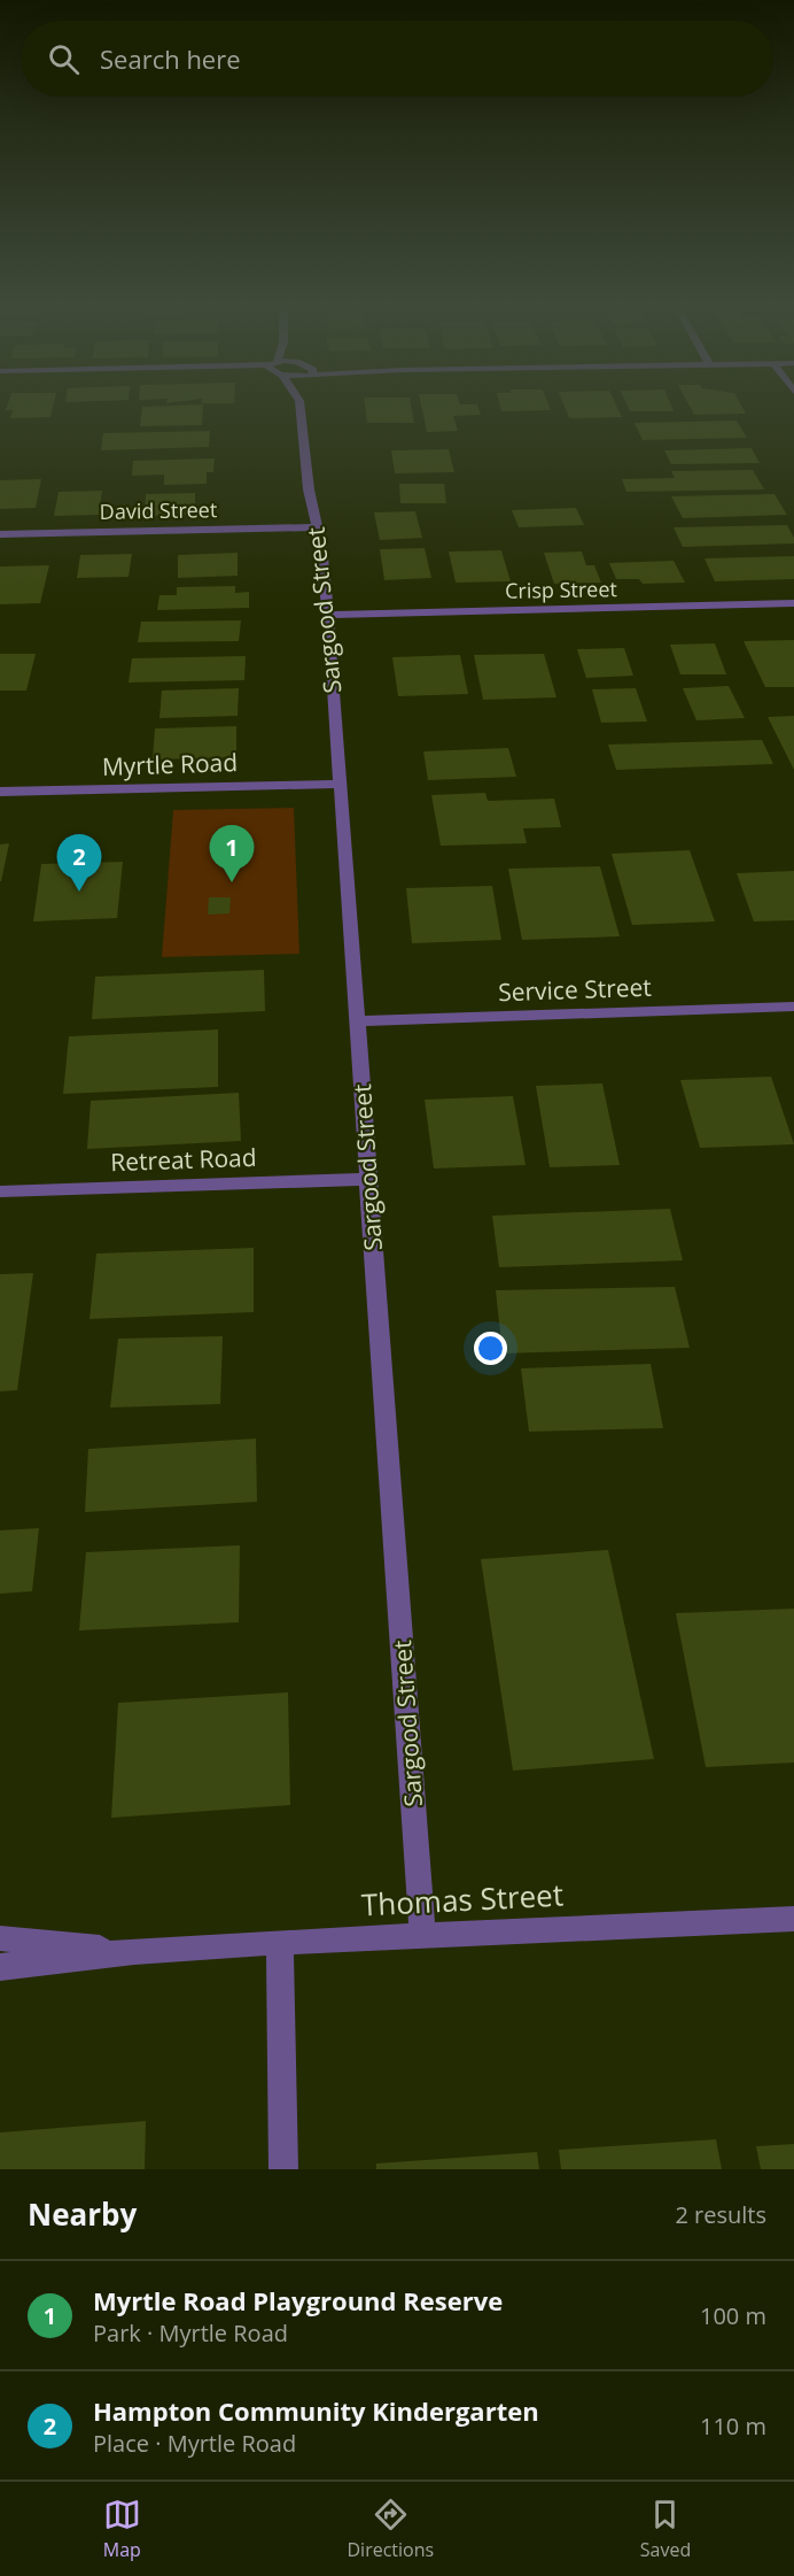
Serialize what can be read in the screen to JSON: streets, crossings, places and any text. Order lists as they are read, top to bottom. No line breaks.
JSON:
{"streets":{"street":["David Street","Crisp Street","Sargood Street","Myrtle Road","Service Street","Retreat Road","Thomas Street"]},"crossings":[["David Street","Sargood Street"],["Crisp Street","Sargood Street"],["Sargood Street","Myrtle Road"],["Sargood Street","Service Street"],["Sargood Street","Retreat Road"],["Sargood Street","Thomas Street"]],"page":{"search":"Search here","pins":["1","2"],"heading":["Nearby","2 results"],"list":[{"mark":"1","name":"Myrtle Road Playground Reserve","note":"Park · Myrtle Road","value":"100 m"},{"mark":"2","name":"Hampton Community Kindergarten","note":"Place · Myrtle Road","value":"110 m"}],"nav":["Map","Directions","Saved"]}}
